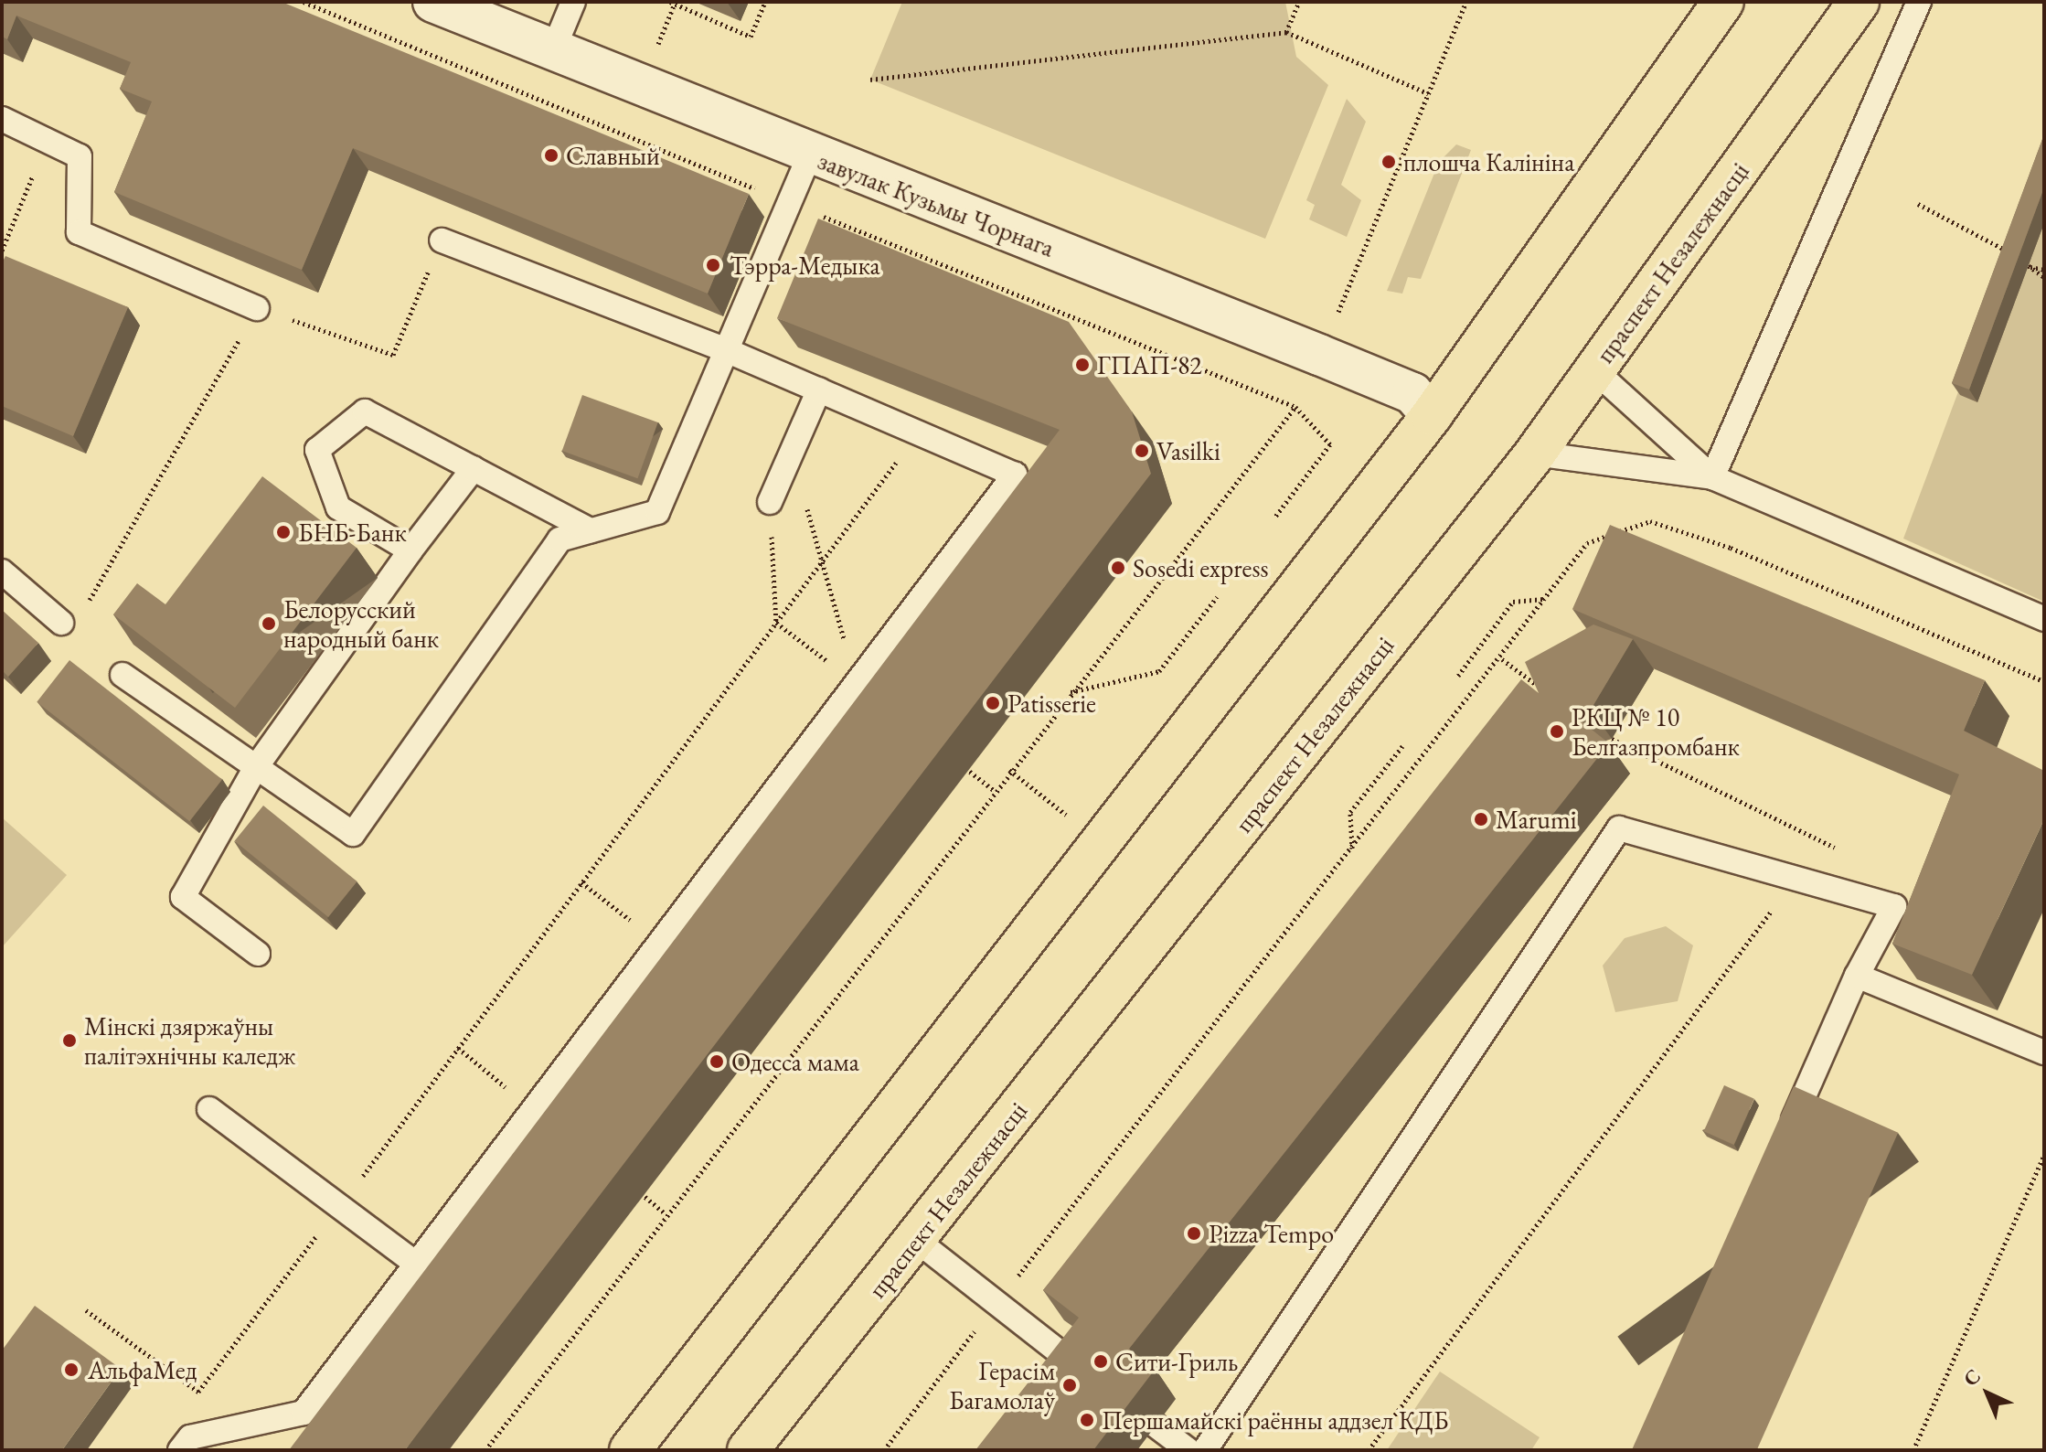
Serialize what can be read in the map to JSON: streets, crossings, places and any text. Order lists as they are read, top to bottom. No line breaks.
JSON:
{"streets":{"main road":["праспект Незалежнасці"],"street":["завулак Кузьмы Чорнага"]},"places":["Славный","плошча Калініна","Тэрра-Медыка","ГПАП-82","Vasilki","БНБ-Банк","Sosedi express","Белорусский народный банк","Patisserie","РКЦ № 10 Белгазпромбанк","Marumi","Мінскі дзяржаўны палітэхнічны каледж","Одесса мама","Pizza Tempo","Сити-Гриль","АльфаМед","Герасім Багамолаў","Першамайскі раённы аддзел КДБ"],"north":"top left"}
